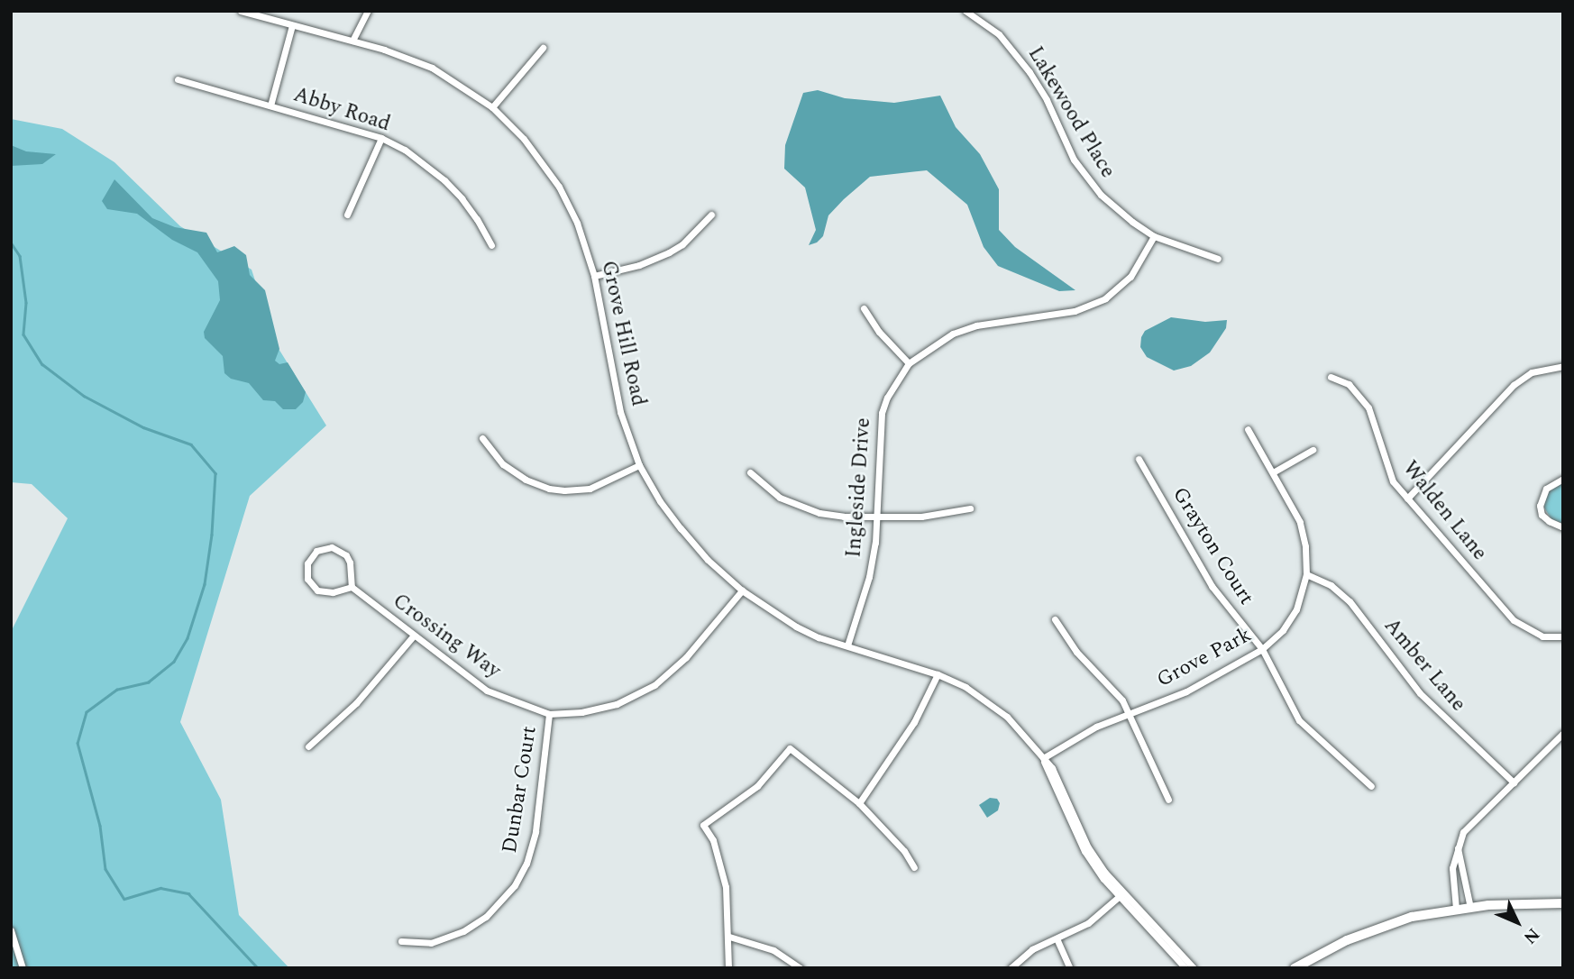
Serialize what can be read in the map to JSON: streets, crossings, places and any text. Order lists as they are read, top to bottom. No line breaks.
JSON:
{"streets":{"street":["Abby Road","Lakewood Place","Grove Hill Road","Ingleside Drive","Walden Lane","Grayton Court","Crossing Way","Grove Park","Amber Lane","Dunbar Court"]},"crossings":[["Lakewood Place","Ingleside Drive"],["Grove Hill Road","Ingleside Drive"],["Grove Hill Road","Crossing Way"],["Grove Hill Road","Grove Park"],["Grayton Court","Grove Park"],["Crossing Way","Dunbar Court"],["Grove Park","Amber Lane"]],"north":"bottom right"}
